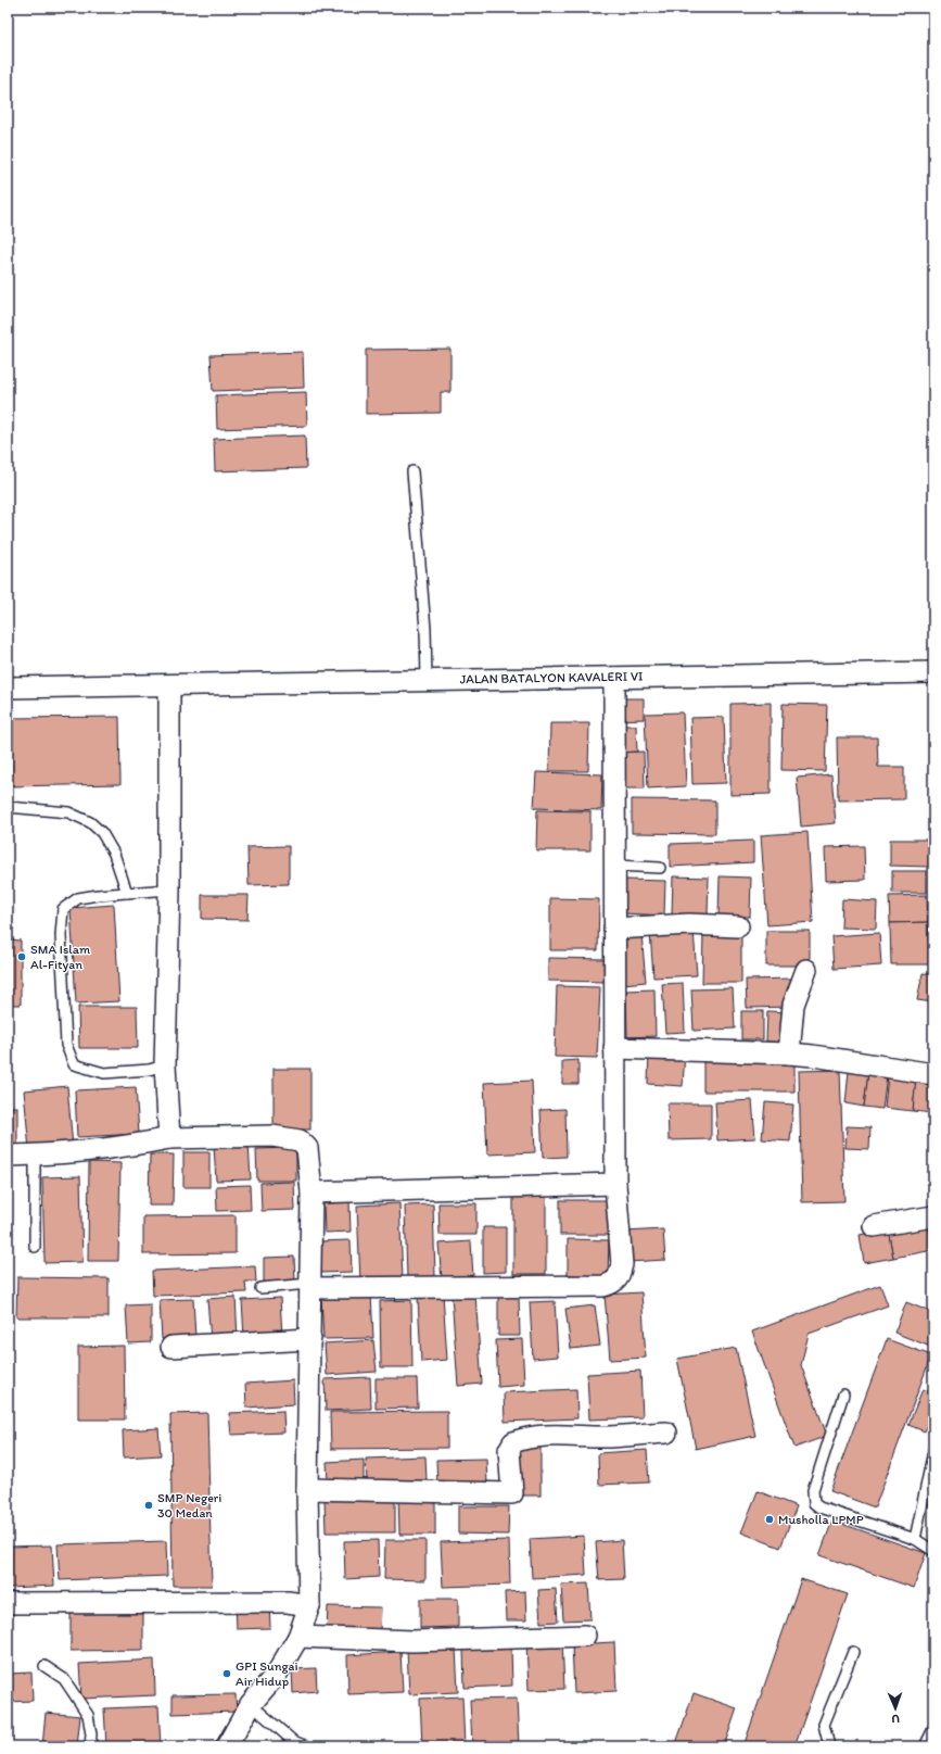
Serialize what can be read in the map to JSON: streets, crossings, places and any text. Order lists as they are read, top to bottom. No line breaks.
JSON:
{"streets":{"street":["JALAN BATALYON KAVALERI VI"]},"places":["SMA Islam Al-Fityan","SMP Negeri 30 Medan","Musholla LPMP","GPI Sungai Air Hidup"],"north":"bottom"}
